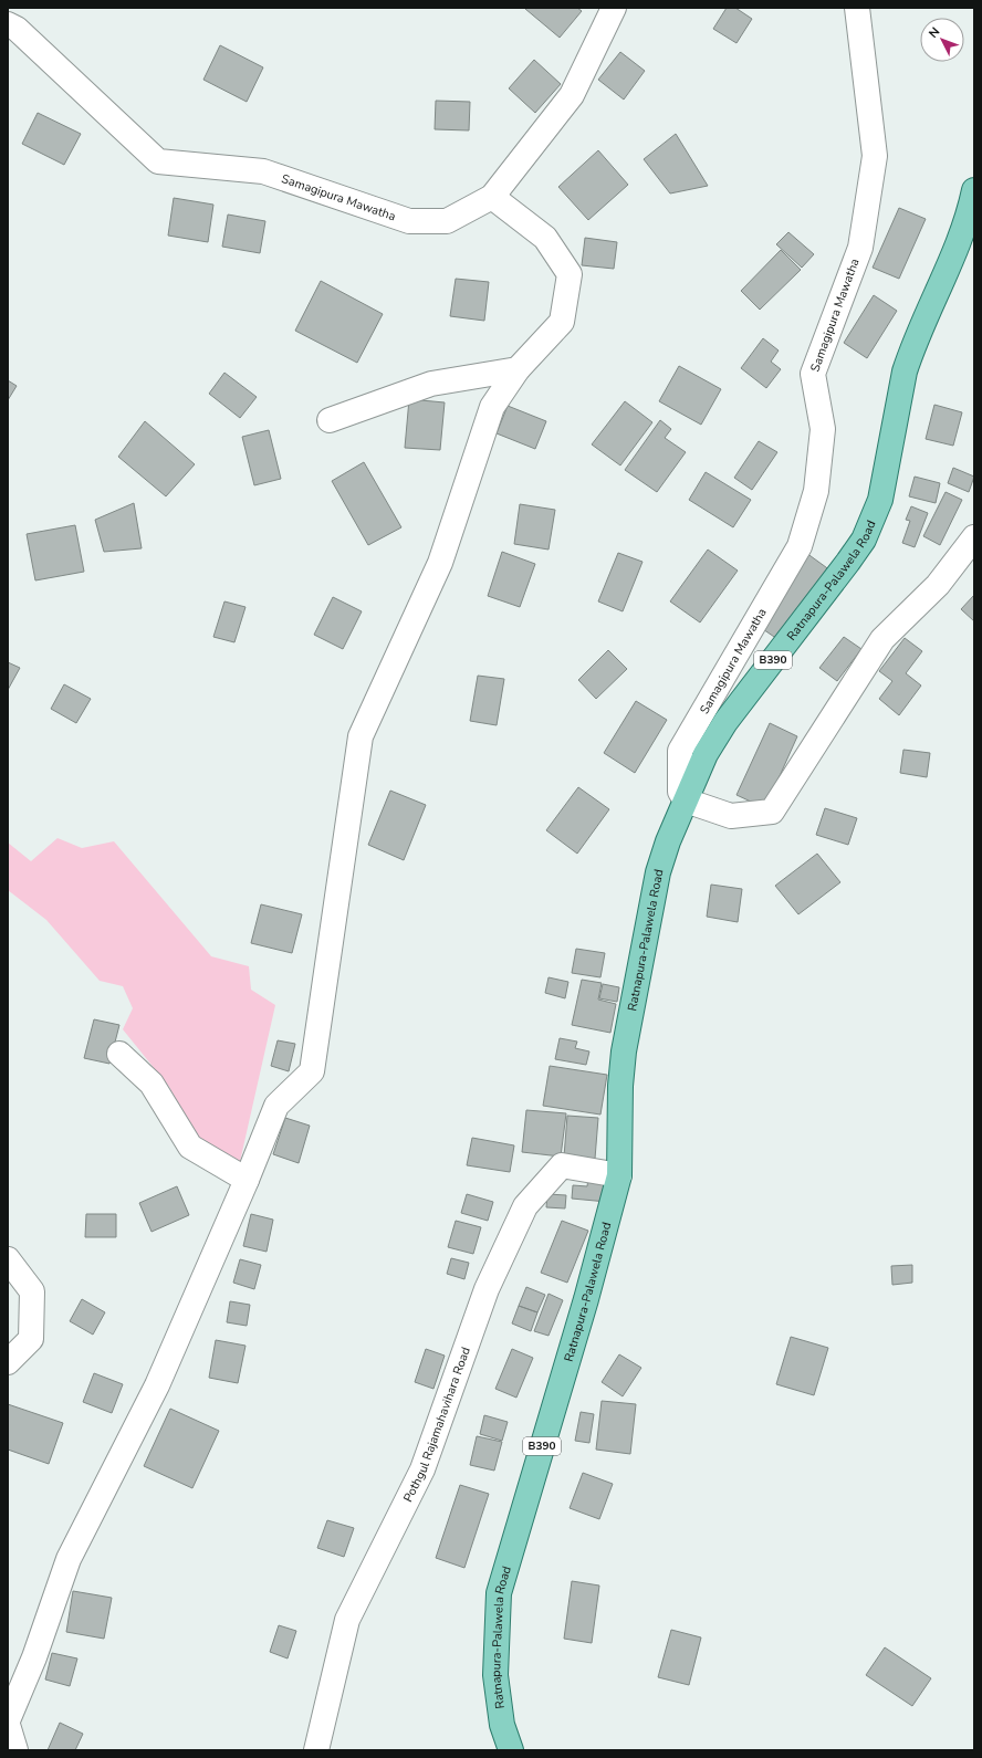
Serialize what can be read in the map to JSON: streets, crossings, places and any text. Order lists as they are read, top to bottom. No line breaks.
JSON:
{"streets":{"main road":["Ratnapura-Palawela Road","B390"],"street":["Samagipura Mawatha","Pothgul Rajamahavihara Road"]},"crossings":[["Samagipura Mawatha","Ratnapura-Palawela Road"],["Ratnapura-Palawela Road","Pothgul Rajamahavihara Road"]],"north":"top left"}
